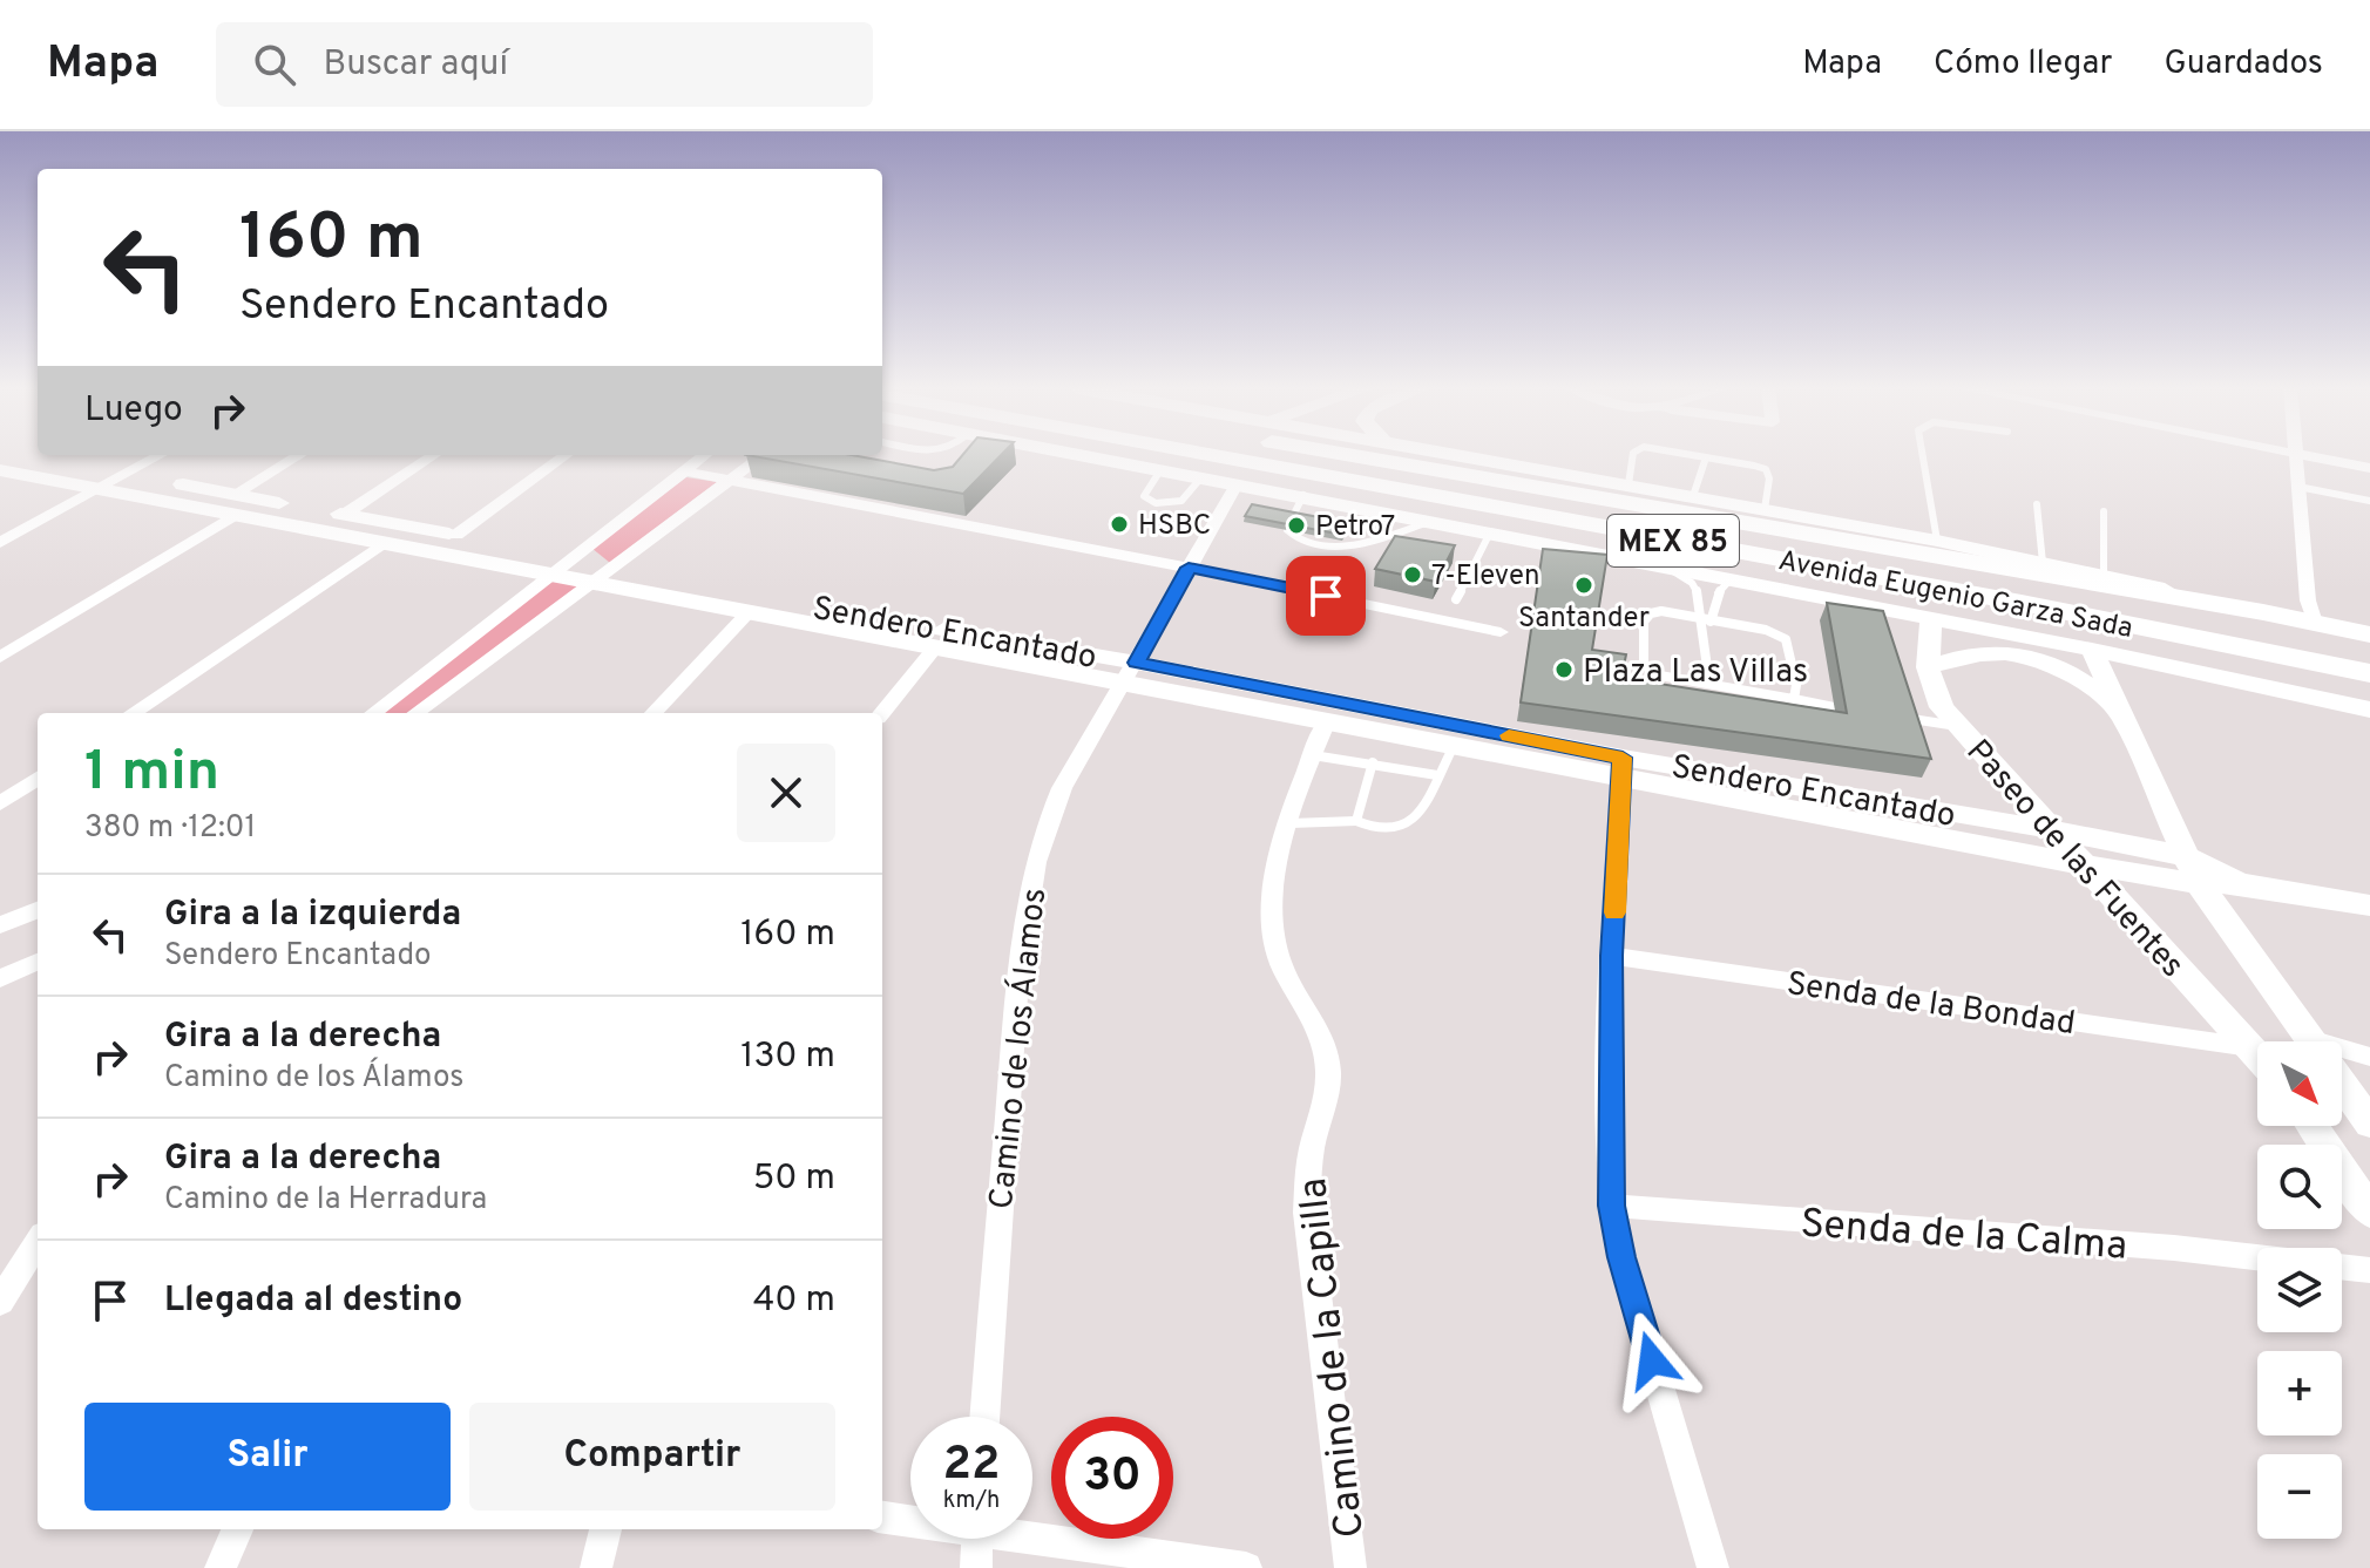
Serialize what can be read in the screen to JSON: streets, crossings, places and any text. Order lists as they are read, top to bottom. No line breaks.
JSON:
{"streets":{"highway":["MEX 85","Avenida Eugenio Garza Sada"],"street":["Sendero Encantado","Paseo de las Fuentes","Senda de la Bondad","Camino de los Álamos","Senda de la Calma","Camino de la Capilla"]},"crossings":[["Sendero Encantado","Paseo de las Fuentes"],["Sendero Encantado","Camino de los Álamos"],["Sendero Encantado","Camino de la Capilla"],["Paseo de las Fuentes","Senda de la Bondad"]],"places":["HSBC","Petro7","7-Eleven","Santander","Plaza Las Villas"],"north":"bottom right","page":{"header":"Mapa","search":"Buscar aquí","nav":["Mapa","Cómo llegar","Guardados"],"turn":["160 m","Sendero Encantado"],"then":"Luego","heading":["1 min","380 m · 12:01"],"list":[{"name":"Gira a la izquierda","note":"Sendero Encantado","value":"160 m"},{"name":"Gira a la derecha","note":"Camino de los Álamos","value":"130 m"},{"name":"Gira a la derecha","note":"Camino de la Herradura","value":"50 m"},{"name":"Llegada al destino","value":"40 m"}],"map_buttons":["+","−"],"buttons":["Salir","Compartir"],"speed":"22 km/h","limit":"30"}}
